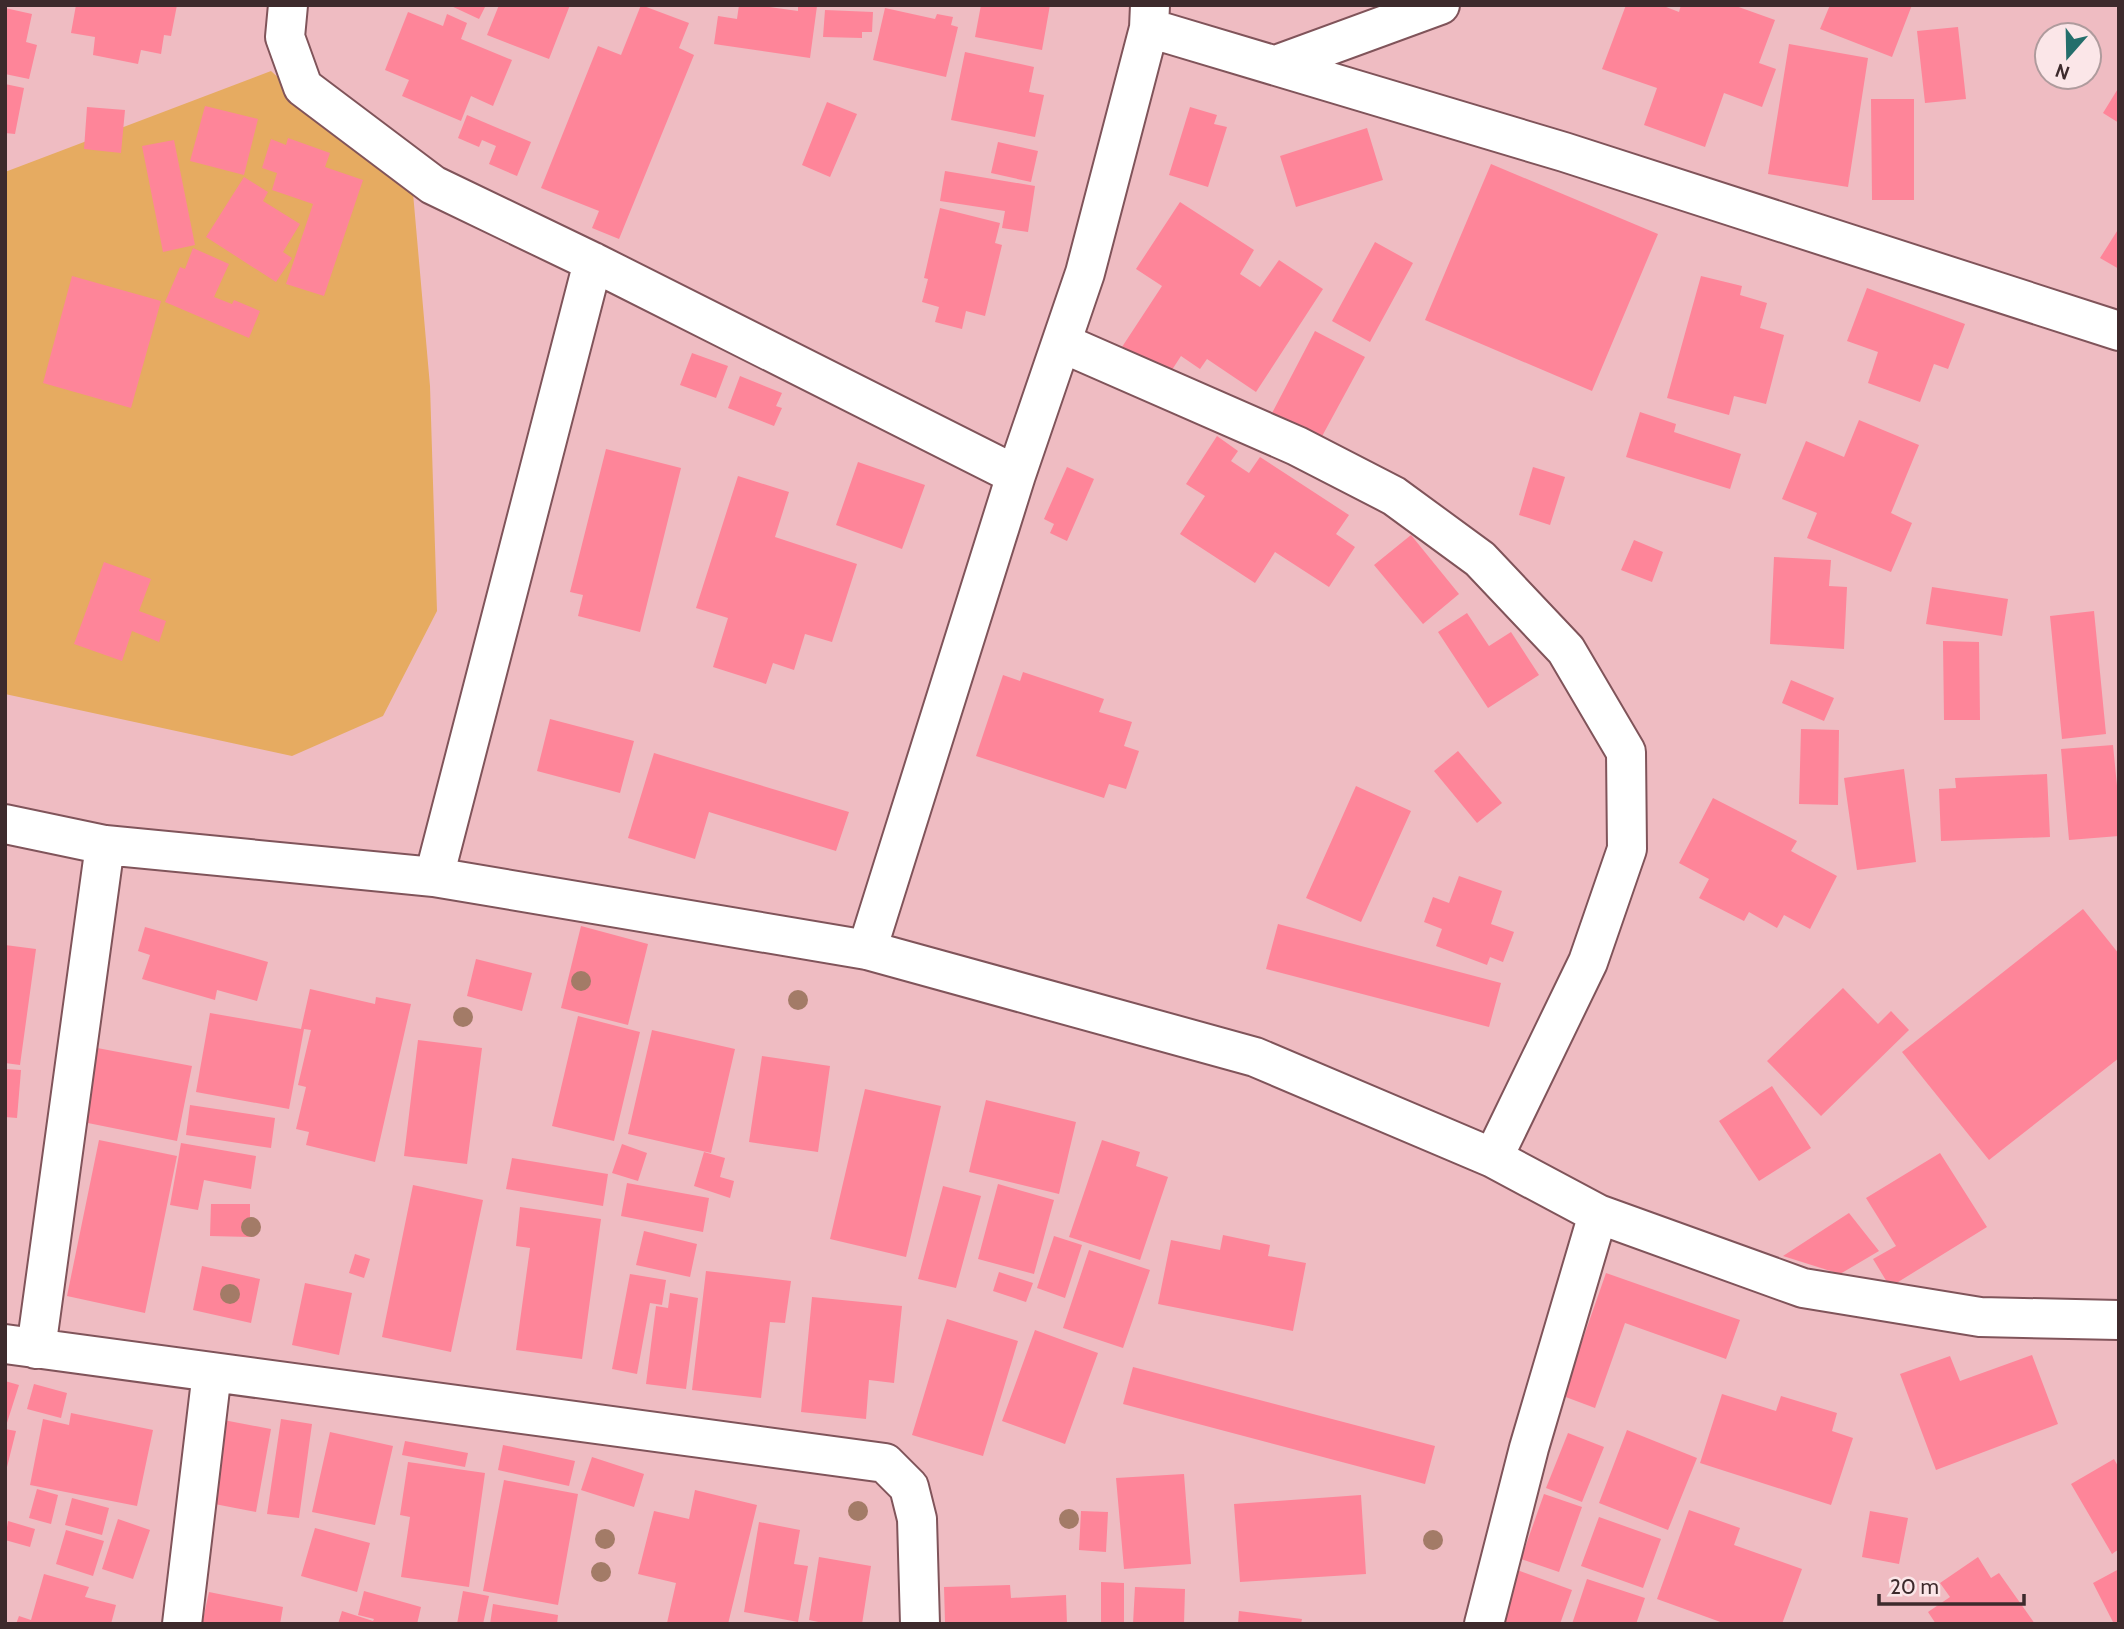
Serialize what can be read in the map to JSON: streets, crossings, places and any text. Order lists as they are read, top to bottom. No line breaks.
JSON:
{"scale_bar":"20 m","north":"bottom"}
